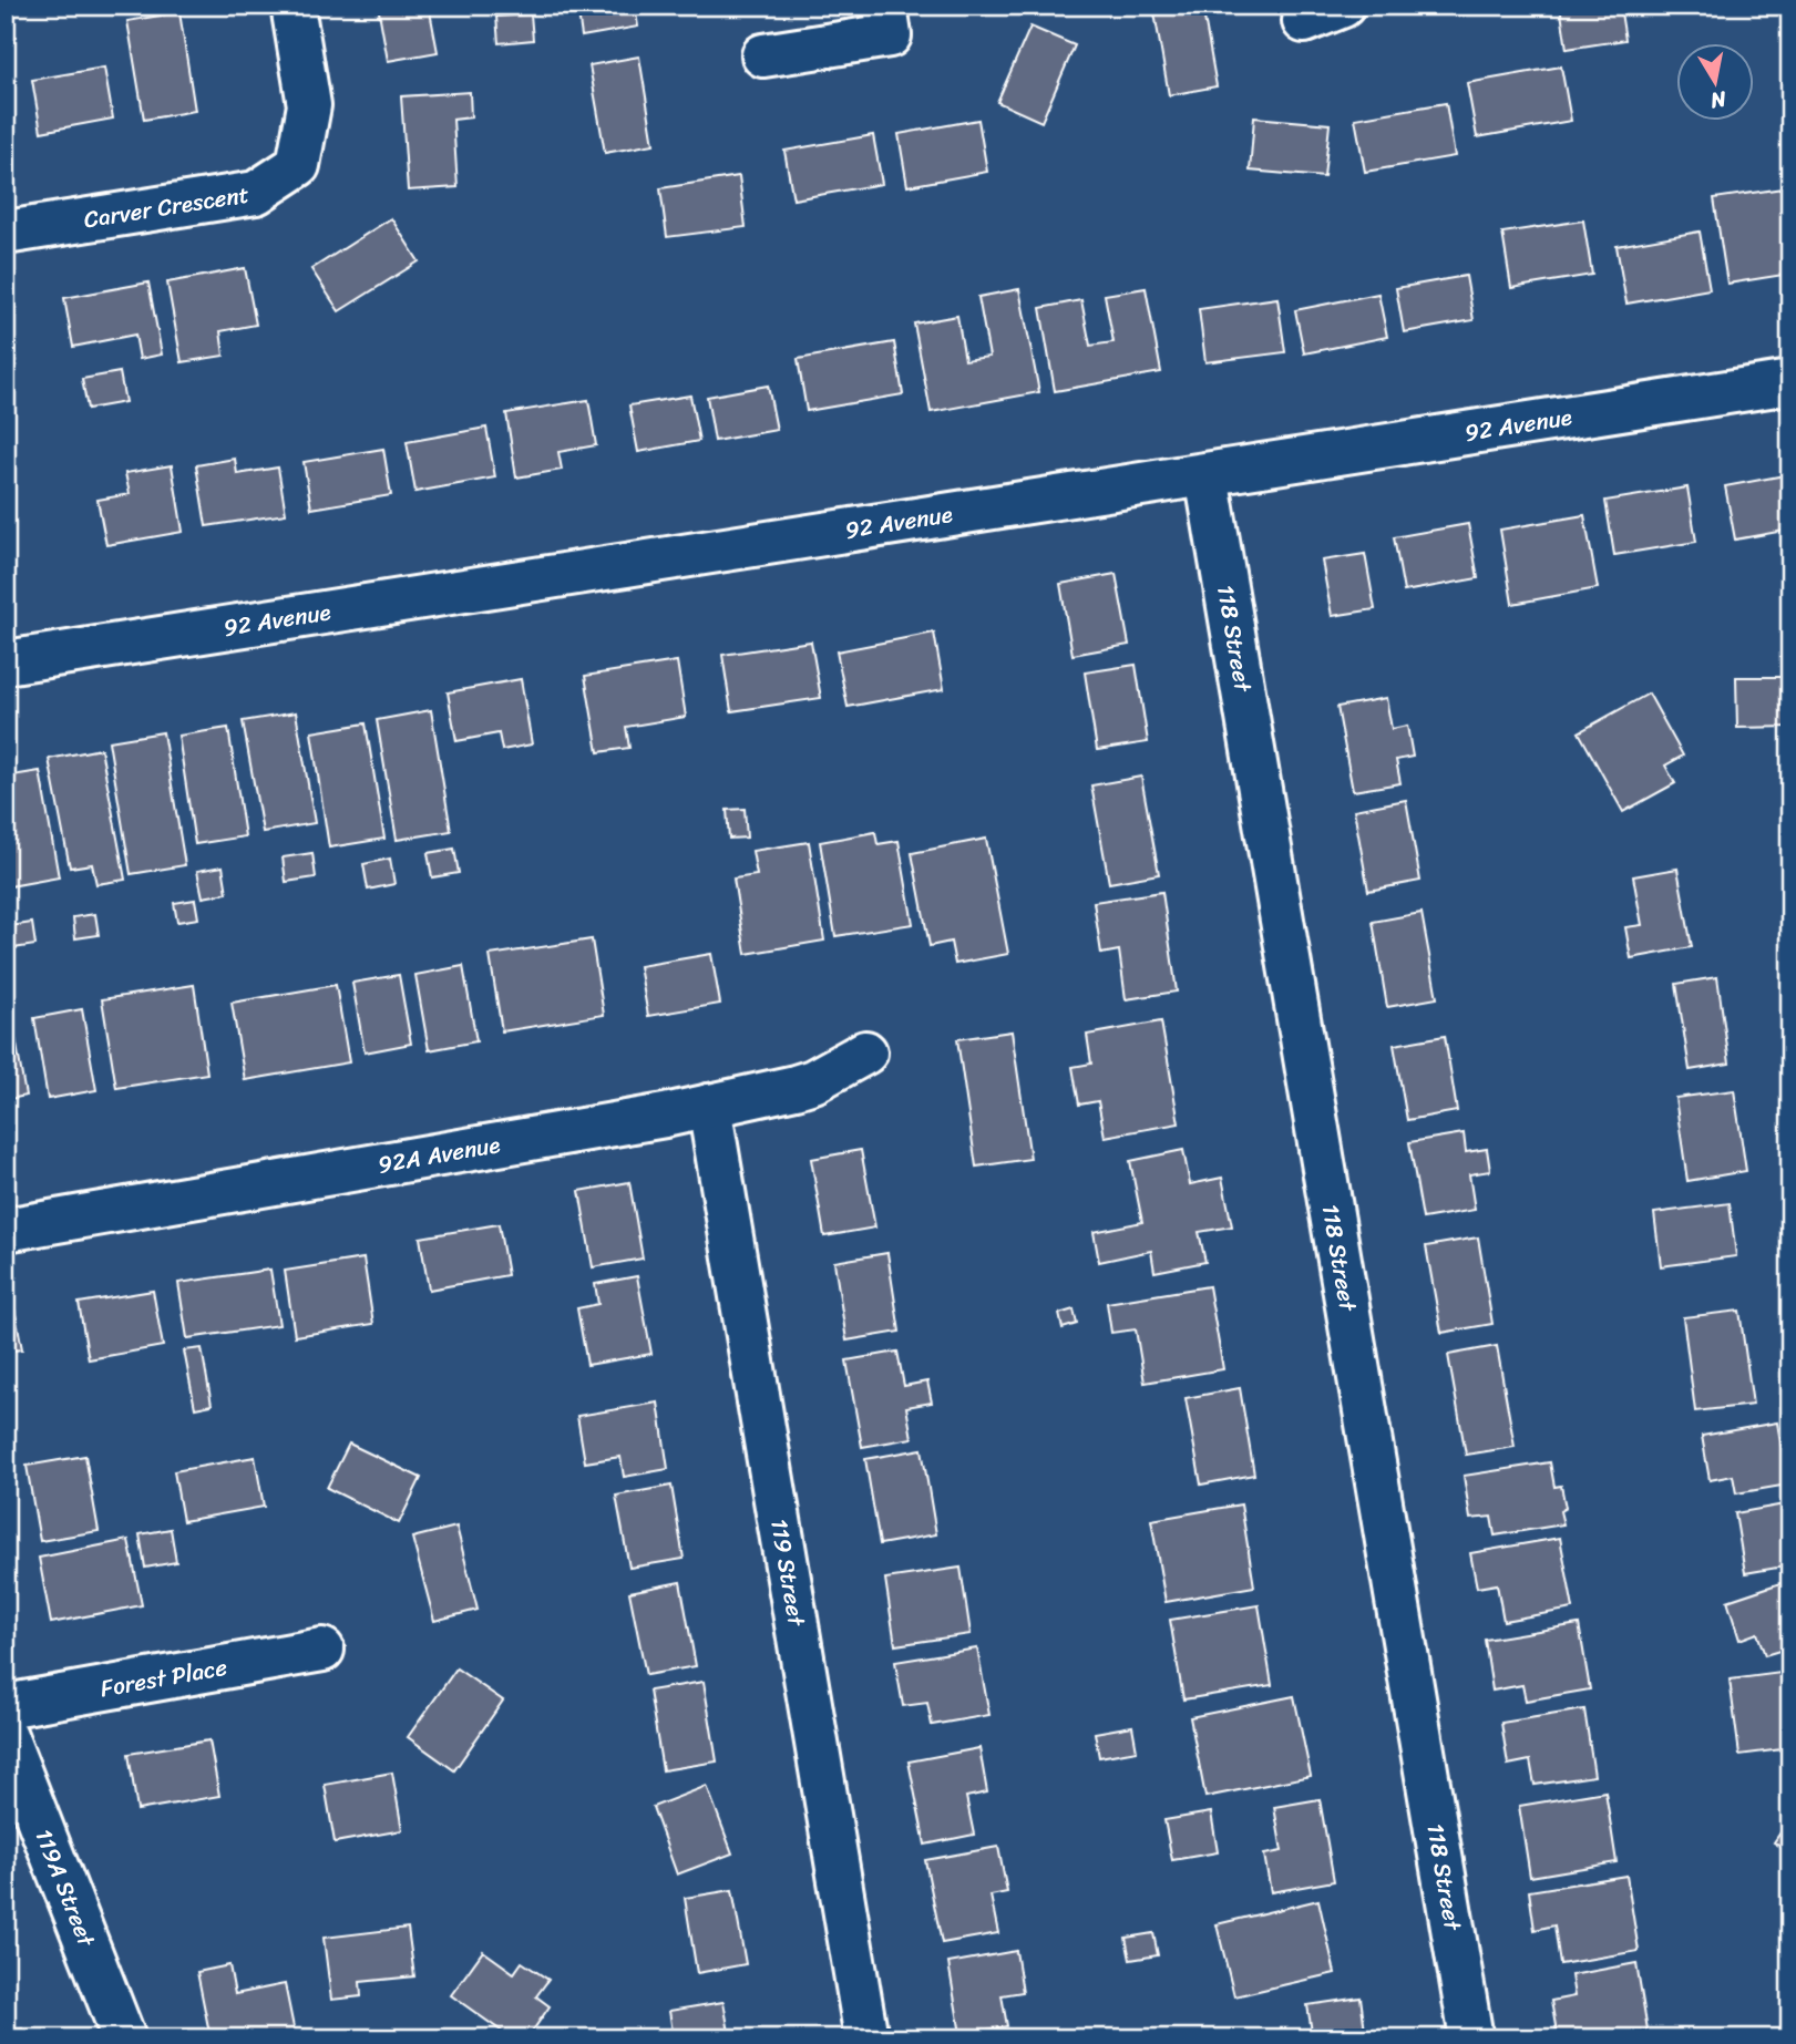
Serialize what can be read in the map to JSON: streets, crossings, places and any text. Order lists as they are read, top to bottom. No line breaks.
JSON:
{"streets":{"street":["Carver Crescent","92 Avenue","118 Street","92A Avenue","119 Street","Forest Place","119A Street"]},"crossings":[["92 Avenue","118 Street"],["92A Avenue","119 Street"]],"north":"bottom"}
